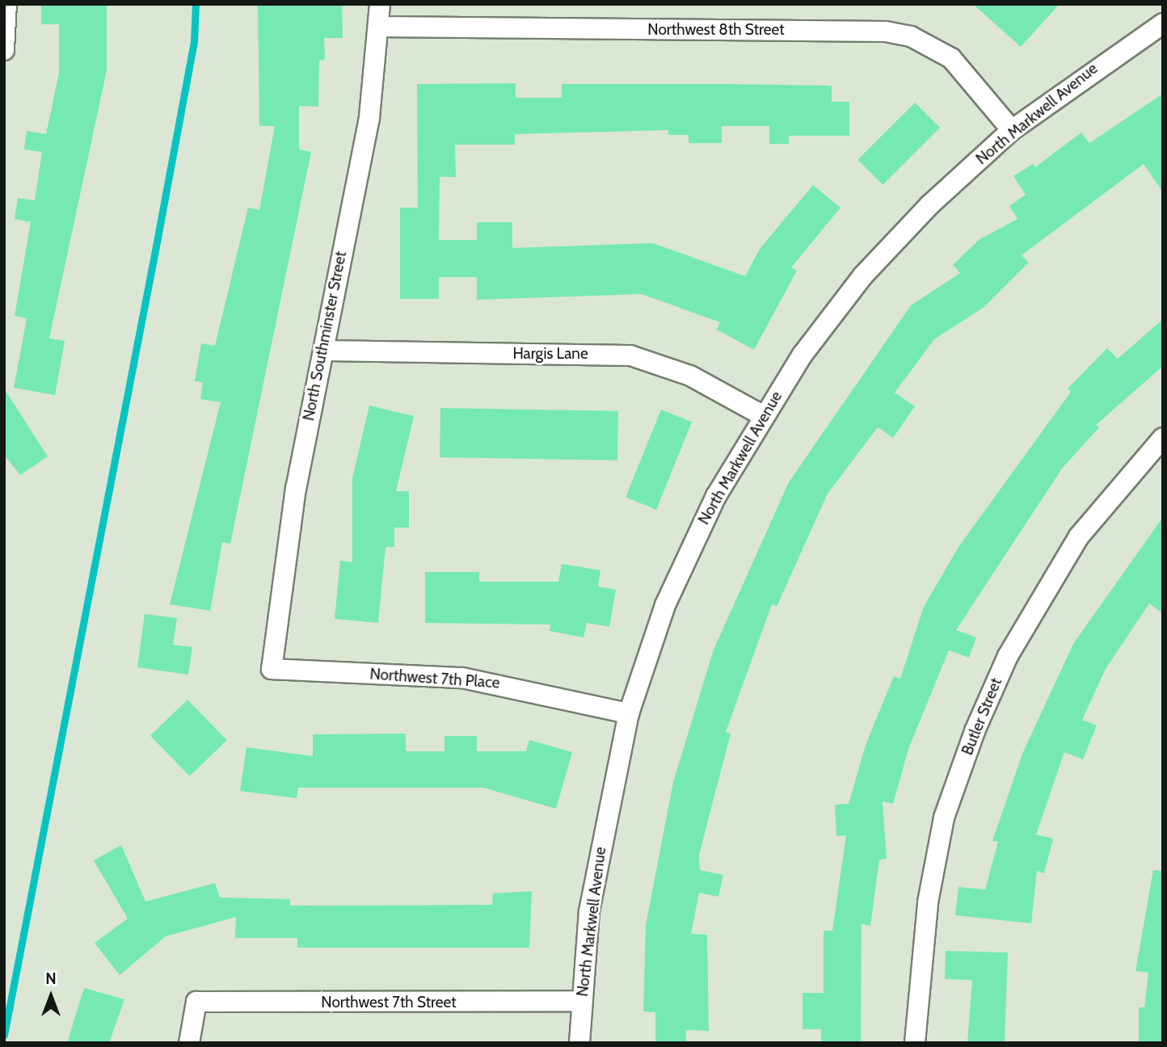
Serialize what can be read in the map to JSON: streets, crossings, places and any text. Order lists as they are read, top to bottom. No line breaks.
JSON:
{"streets":{"street":["Northwest 8th Street","North Markwell Avenue","North Southminster Street","Hargis Lane","Northwest 7th Place","Butler Street","Northwest 7th Street"]},"crossings":[["Northwest 8th Street","North Markwell Avenue"],["Northwest 8th Street","North Southminster Street"],["North Markwell Avenue","Hargis Lane"],["North Markwell Avenue","Northwest 7th Place"],["North Markwell Avenue","Northwest 7th Street"],["North Southminster Street","Hargis Lane"],["North Southminster Street","Northwest 7th Place"]],"north":"top"}
